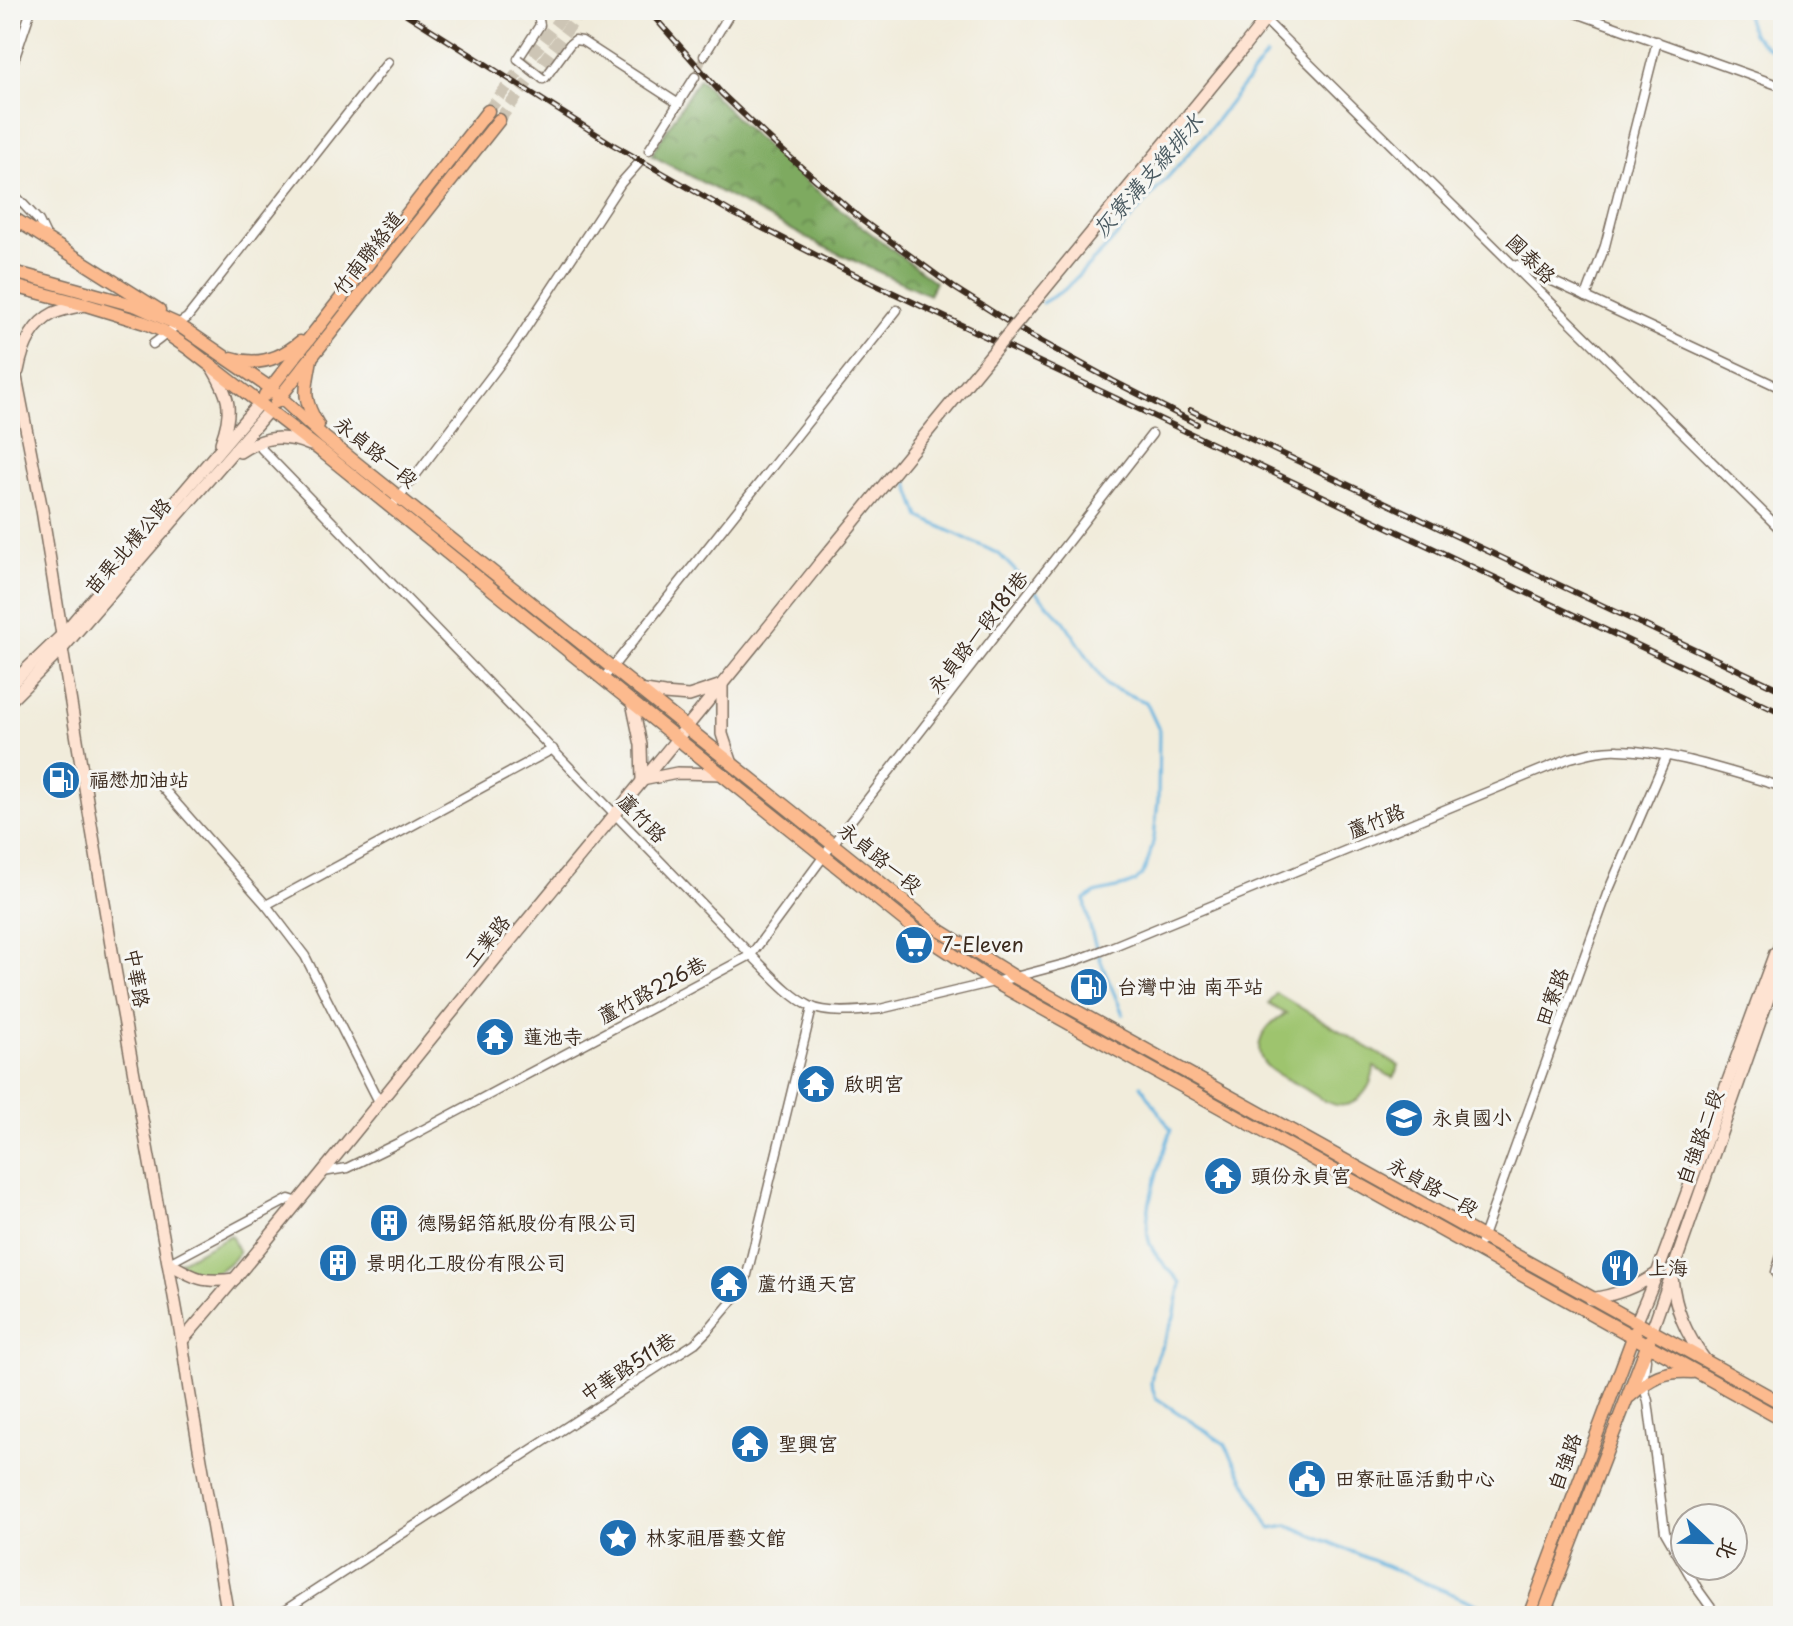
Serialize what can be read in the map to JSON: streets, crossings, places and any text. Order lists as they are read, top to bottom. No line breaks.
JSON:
{"streets":{"main road":["竹南聯絡道","永貞路一段","自強路"],"street":["國泰路","苗栗北橫公路","永貞路一段181巷","蘆竹路","工業路","中華路","蘆竹路226巷","田寮路","自強路二段","中華路511巷"]},"crossings":[["竹南聯絡道","永貞路一段"],["竹南聯絡道","苗栗北橫公路"],["國泰路","工業路"],["永貞路一段","苗栗北橫公路"],["永貞路一段","永貞路一段181巷"],["永貞路一段","蘆竹路"],["永貞路一段","工業路"],["永貞路一段","蘆竹路226巷"],["永貞路一段","田寮路"],["永貞路一段","自強路二段"],["永貞路一段","自強路"],["苗栗北橫公路","中華路"],["永貞路一段181巷","蘆竹路226巷"],["蘆竹路","工業路"],["蘆竹路","蘆竹路226巷"],["蘆竹路","田寮路"],["蘆竹路","中華路511巷"],["工業路","中華路"],["工業路","蘆竹路226巷"],["自強路二段","自強路"]],"water":["灰寮溝支線排水"],"places":{"fuel station":["福懋加油站","台灣中油 南平站"],"supermarket":["7-Eleven"],"temple":["蓮池寺","啟明宮","頭份永貞宮","蘆竹通天宮","聖興宮"],"school or university":["永貞國小"],"building":["德陽鋁箔紙股份有限公司","景明化工股份有限公司"],"restaurant":["上海"],"public building":["田寮社區活動中心"],"place":["林家祖厝藝文館"]},"north":"right"}
